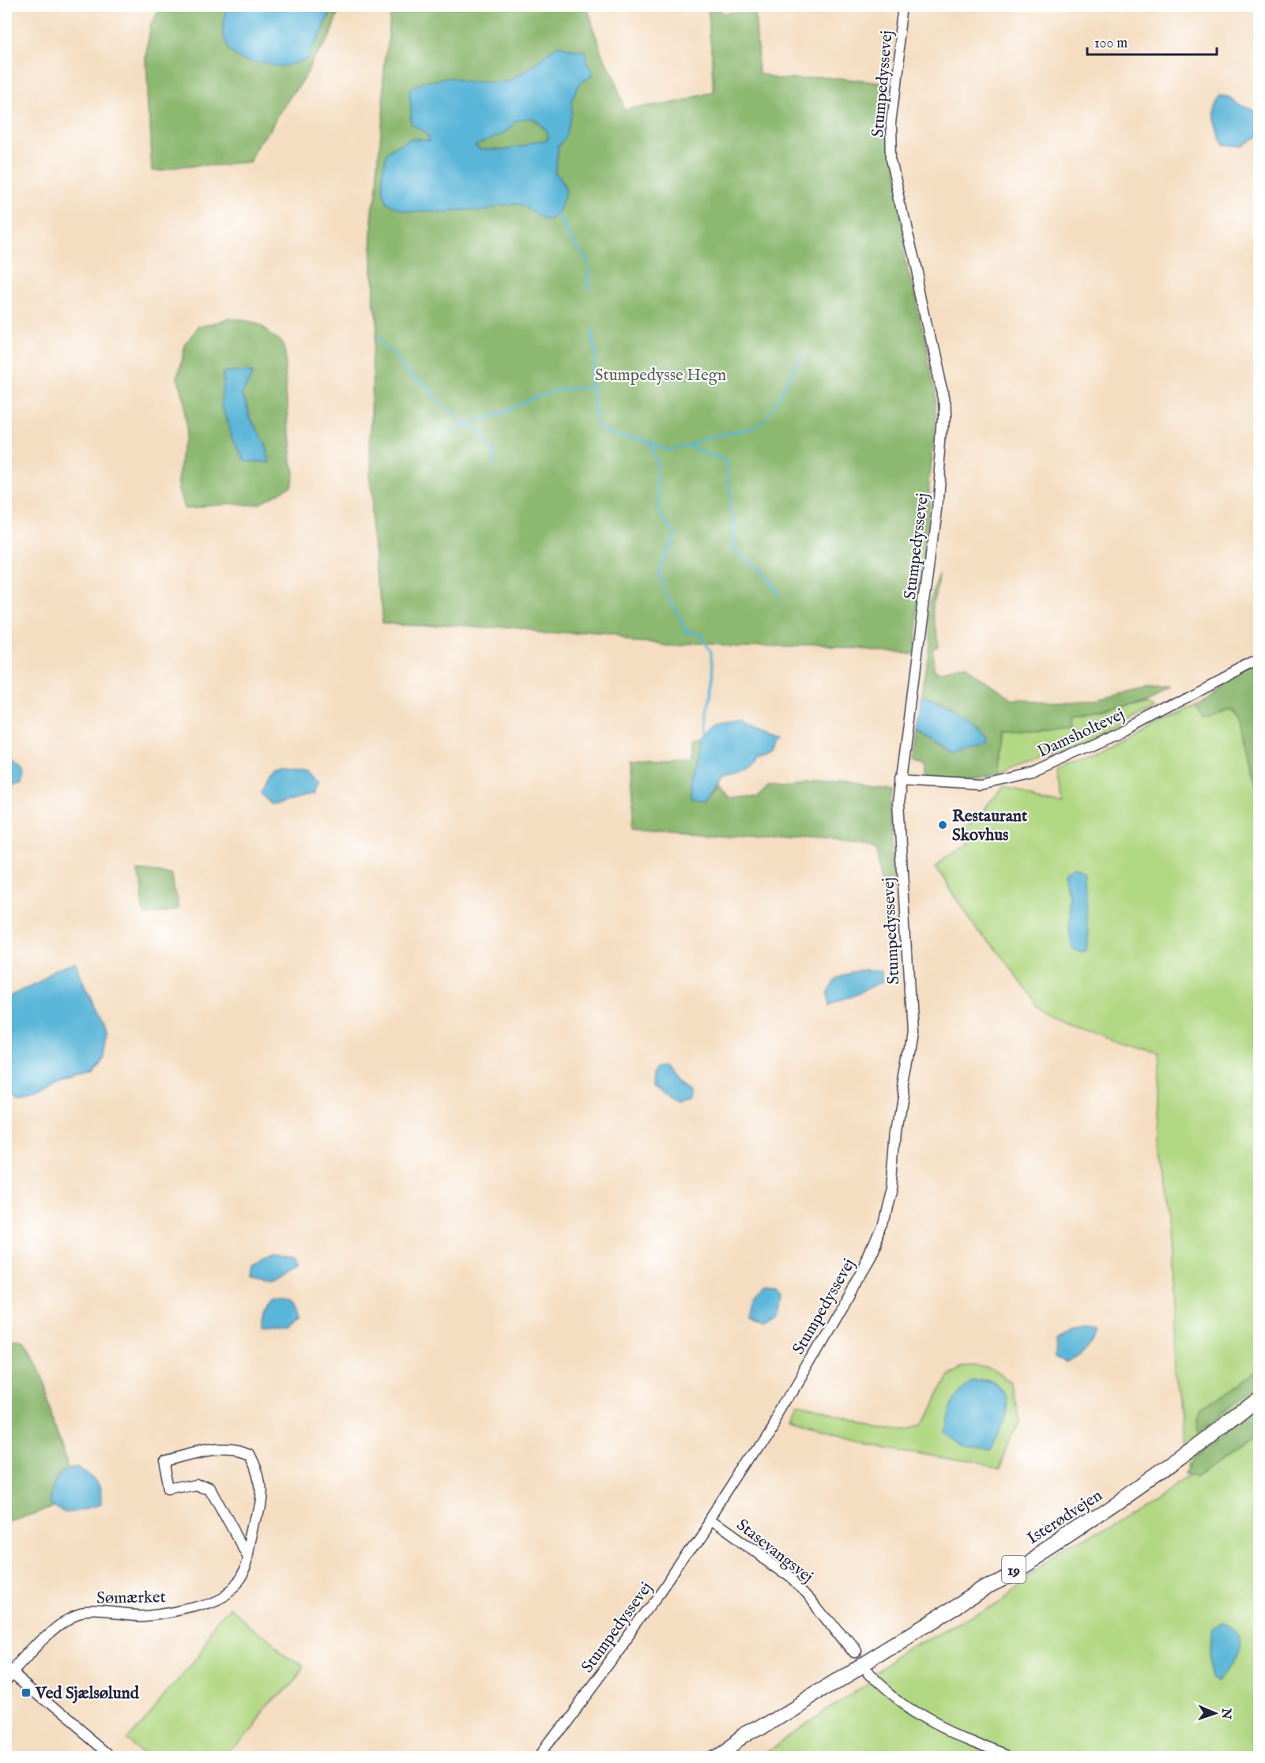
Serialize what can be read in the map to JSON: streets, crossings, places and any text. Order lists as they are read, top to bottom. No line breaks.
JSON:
{"streets":{"highway":["Isterødvejen","19"],"street":["Stumpedyssevej","Damsholtevej","Stasevangsvej","Sømærket"]},"crossings":[["Stumpedyssevej","Damsholtevej"],["Stumpedyssevej","Stasevangsvej"]],"parks":["Stumpedysse Hegn"],"places":{"other":["Restaurant Skovhus"],"transit":["Ved Sjælsølund"]},"scale_bar":"100 m","north":"right"}
